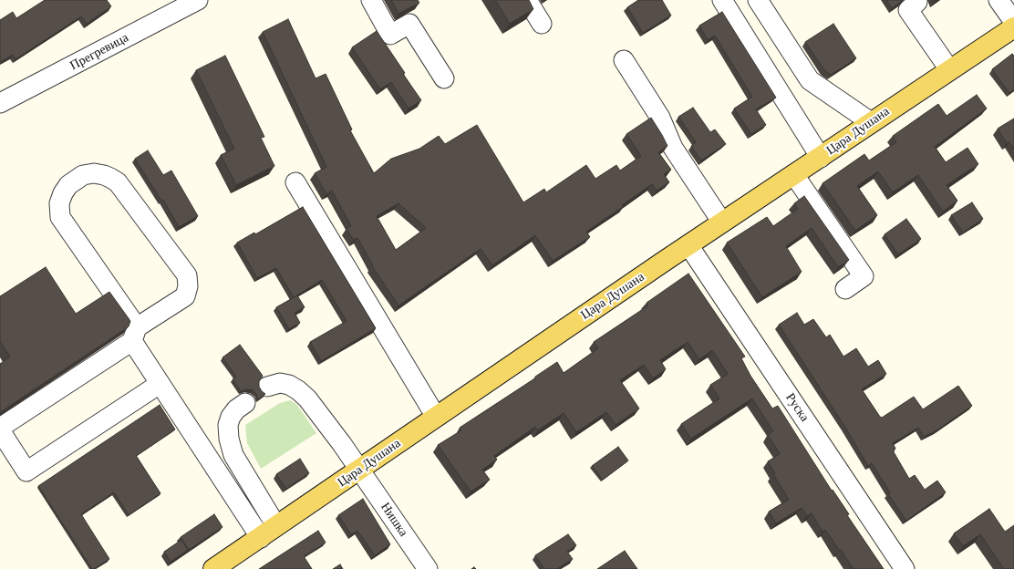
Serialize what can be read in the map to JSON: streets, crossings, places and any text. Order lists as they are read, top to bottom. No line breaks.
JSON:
{"streets":{"main road":["Цара Душана"],"street":["Прегревица","Руска","Нишка"]},"crossings":[["Цара Душана","Руска"],["Цара Душана","Нишка"]]}
